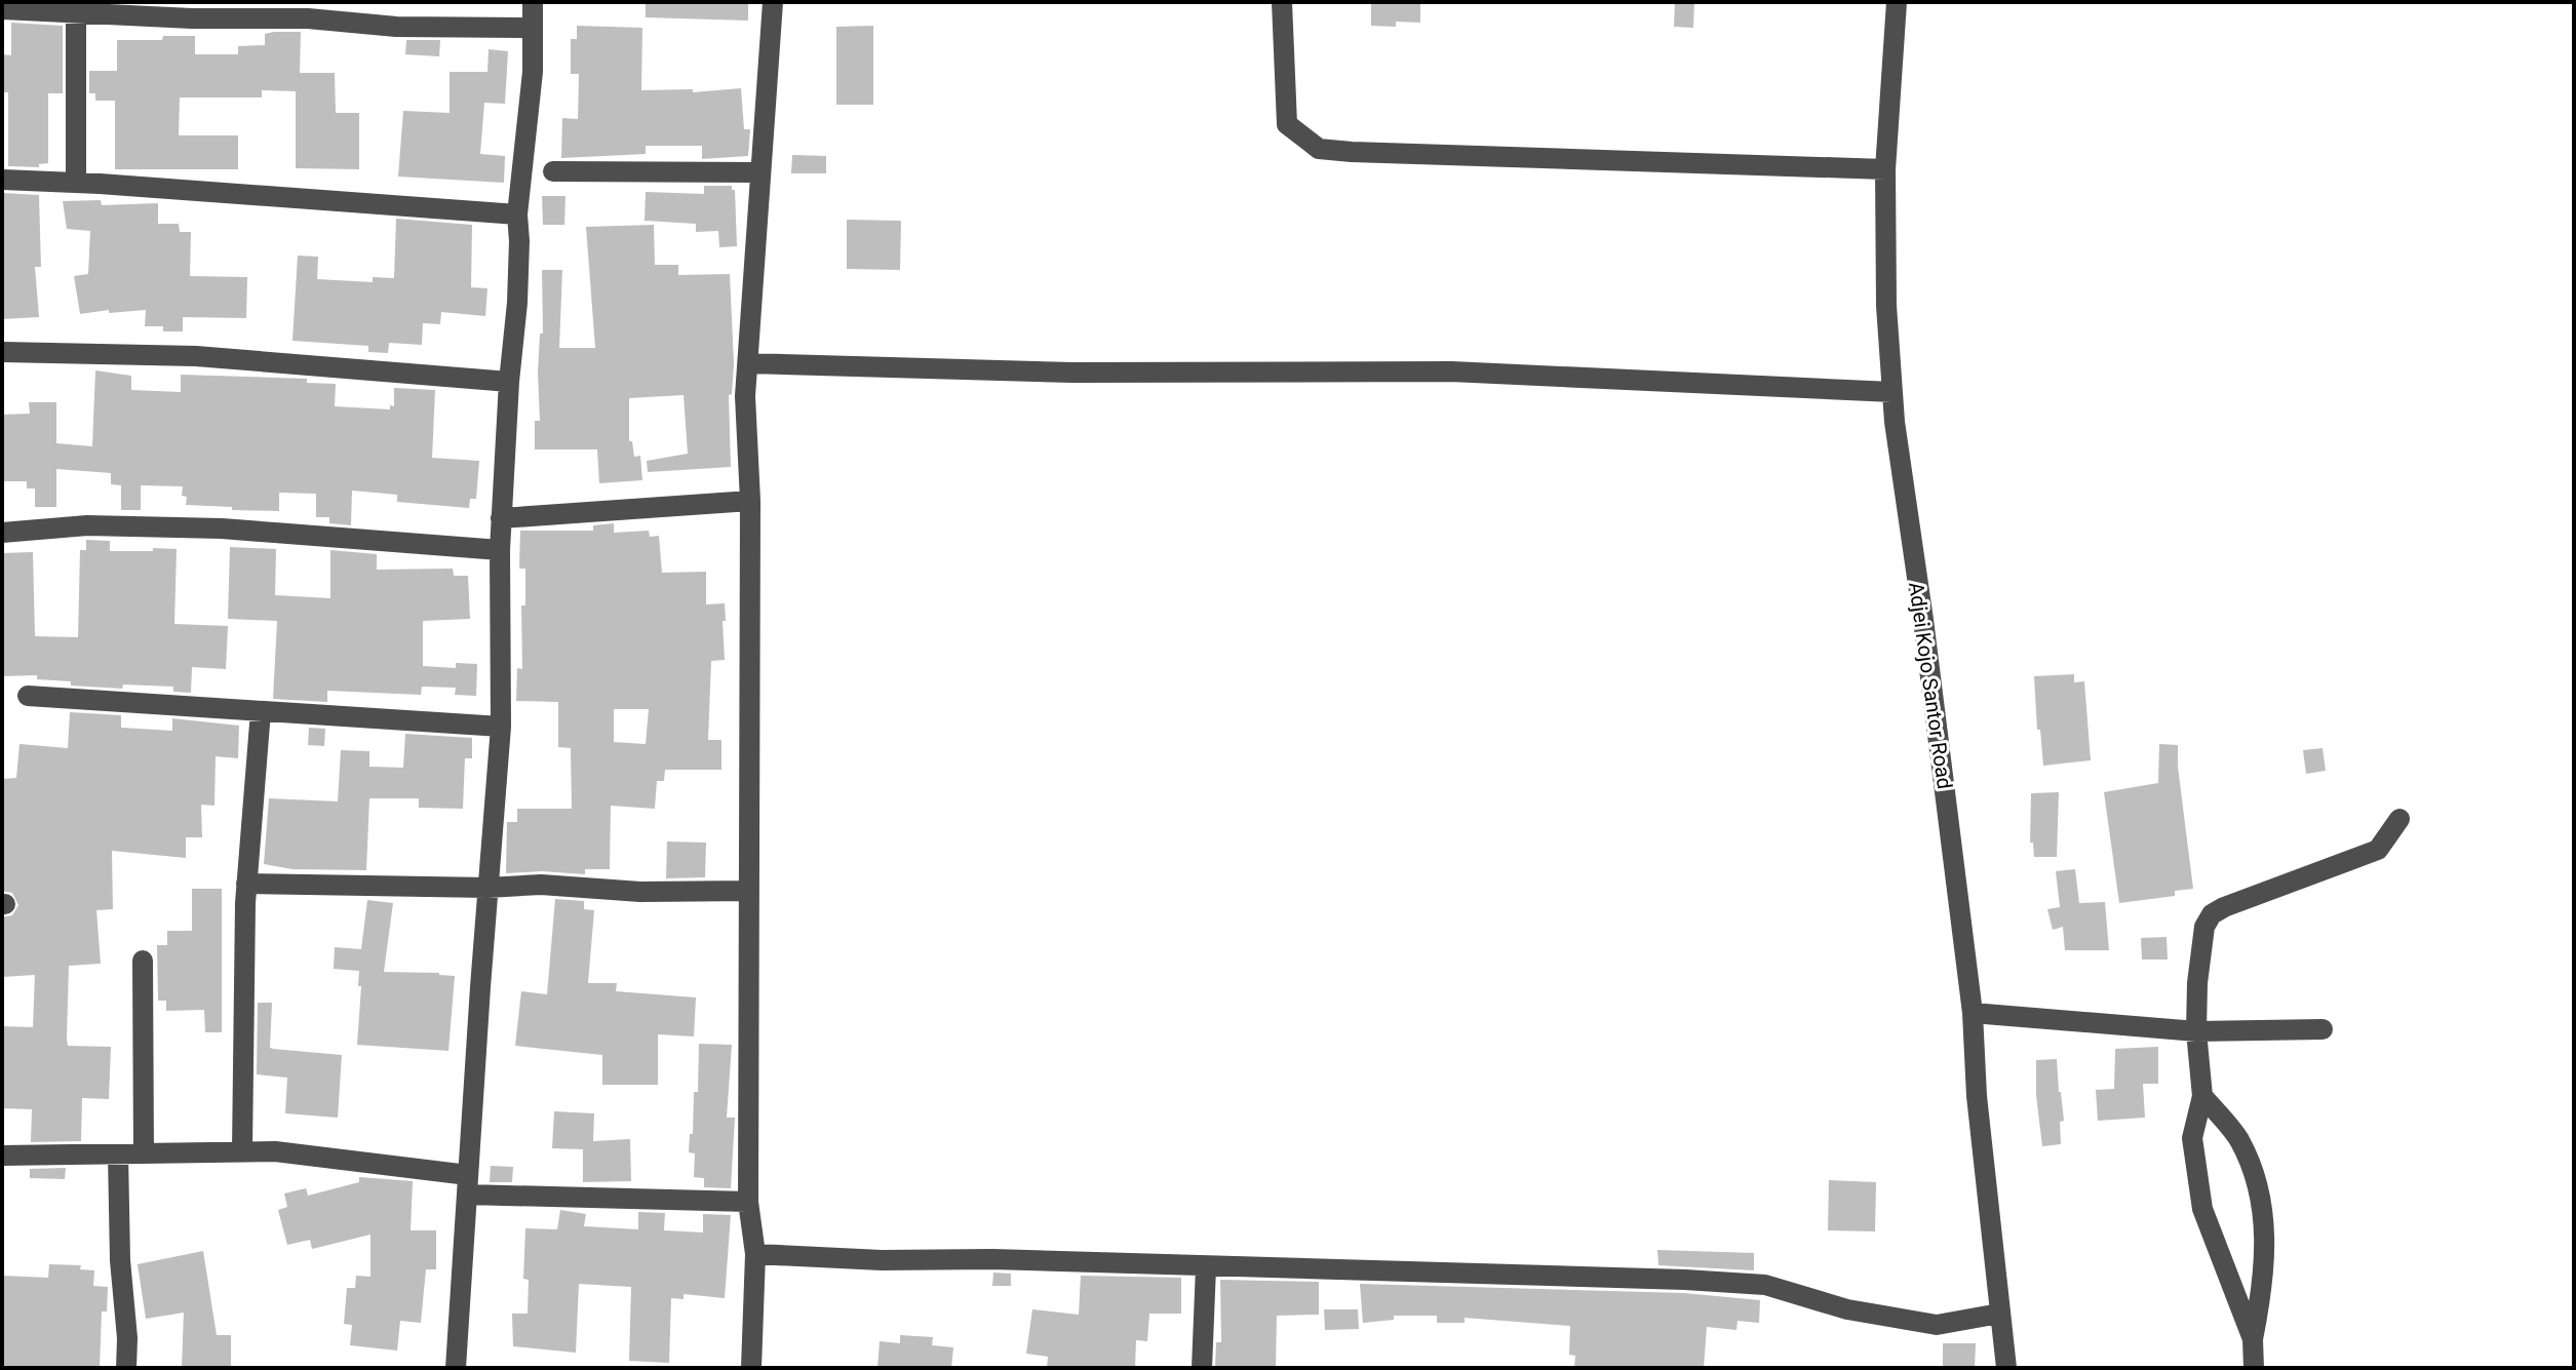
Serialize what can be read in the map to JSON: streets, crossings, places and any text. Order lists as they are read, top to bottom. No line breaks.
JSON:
{"streets":{"street":["Adjei Kojo Santor Road"]}}
